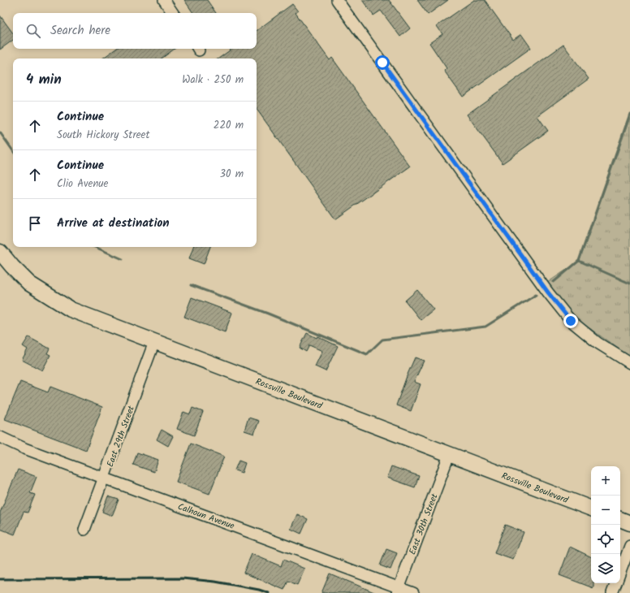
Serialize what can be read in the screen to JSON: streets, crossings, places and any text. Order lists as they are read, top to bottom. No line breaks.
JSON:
{"streets":{"highway":["Rossville Boulevard"],"street":["East 29th Street","Calhoun Avenue","East 30th Street"]},"crossings":[["Rossville Boulevard","East 29th Street"],["Rossville Boulevard","East 30th Street"],["East 29th Street","Calhoun Avenue"],["Calhoun Avenue","East 30th Street"]],"page":{"search":"Search here","heading":["4 min","Walk · 250 m"],"list":[["Continue","South Hickory Street","220 m"],["Continue","Clio Avenue","30 m"],"Arrive at destination"],"map_buttons":["+","−"]}}
